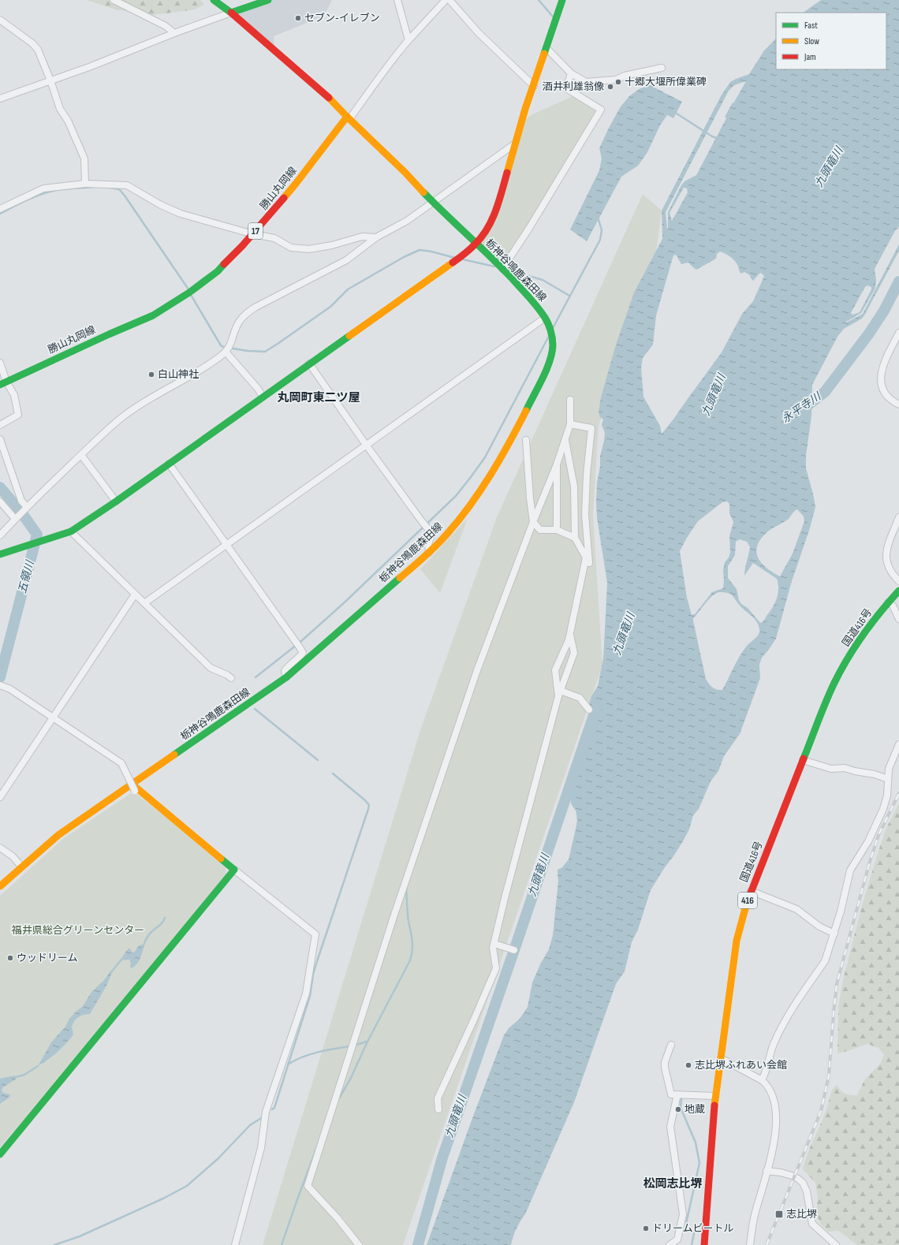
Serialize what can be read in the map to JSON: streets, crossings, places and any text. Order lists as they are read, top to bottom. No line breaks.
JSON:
{"streets":{"main road":["勝山丸岡線","17","栃神谷鳴鹿森田線","国道416号","416"]},"crossings":[["勝山丸岡線","栃神谷鳴鹿森田線"]],"districts":["丸岡町東二ツ屋","松岡志比堺"],"water":["九頭竜川","永平寺川","五領川"],"parks":["福井県総合グリーンセンター"],"places":{"other":["セブン-イレブン","十郷大堰所偉業碑","酒井利雄翁像","白山神社","ウッドリーム","志比堺ふれあい会館","地蔵","ドリームビートル"],"transit":["志比堺"]},"legend":["Fast","Slow","Jam"]}
